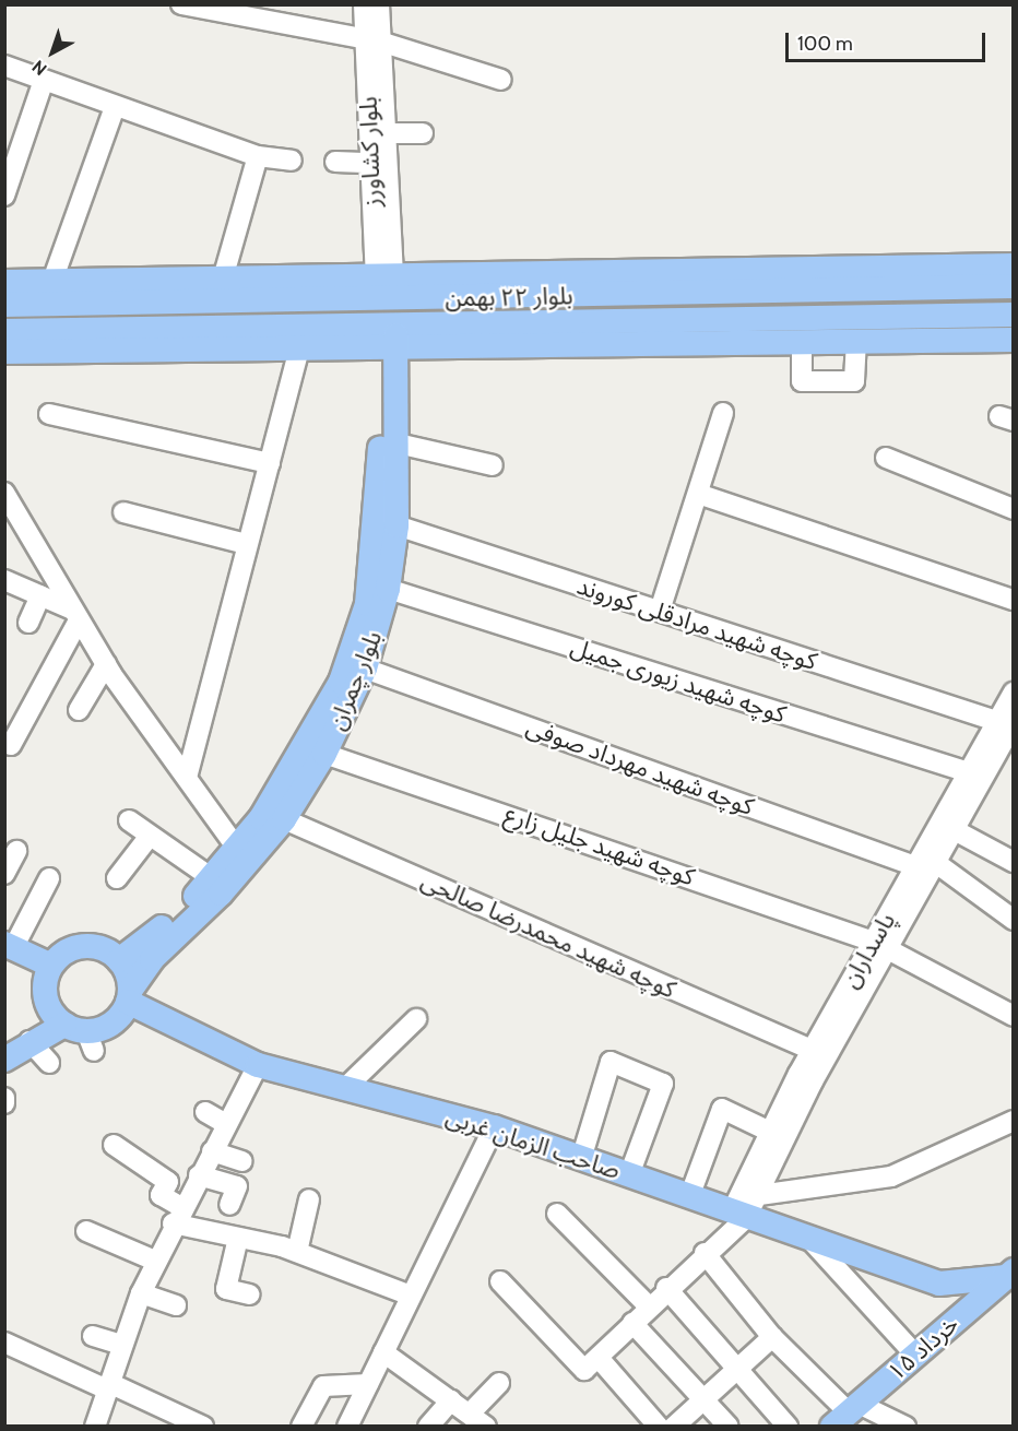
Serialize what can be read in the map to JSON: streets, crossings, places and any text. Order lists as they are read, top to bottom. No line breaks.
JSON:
{"streets":{"main road":["بلوار ۲۲ بهمن","بلوار چمران","صاحب الزمان غربی","۱۵ خرداد"],"street":["بلوار کشاورز","کوچه شهید مرادقلی کوروند","کوچه شهید زیوری جمیل","کوچه شهید مهرداد صوفی","کوچه شهید جلیل زارع","کوچه شهید محمدرضا صالحی","پاسداران"]},"crossings":[["بلوار کشاورز","بلوار ۲۲ بهمن"],["بلوار کشاورز","بلوار چمران"],["بلوار ۲۲ بهمن","بلوار چمران"],["کوچه شهید مرادقلی کوروند","بلوار چمران"],["کوچه شهید مرادقلی کوروند","پاسداران"],["بلوار چمران","کوچه شهید زیوری جمیل"],["بلوار چمران","کوچه شهید مهرداد صوفی"],["بلوار چمران","کوچه شهید جلیل زارع"],["بلوار چمران","کوچه شهید محمدرضا صالحی"],["بلوار چمران","صاحب الزمان غربی"],["کوچه شهید زیوری جمیل","پاسداران"],["کوچه شهید مهرداد صوفی","پاسداران"],["کوچه شهید جلیل زارع","پاسداران"],["کوچه شهید محمدرضا صالحی","پاسداران"],["پاسداران","صاحب الزمان غربی"]],"scale_bar":"100 m","north":"bottom left"}
